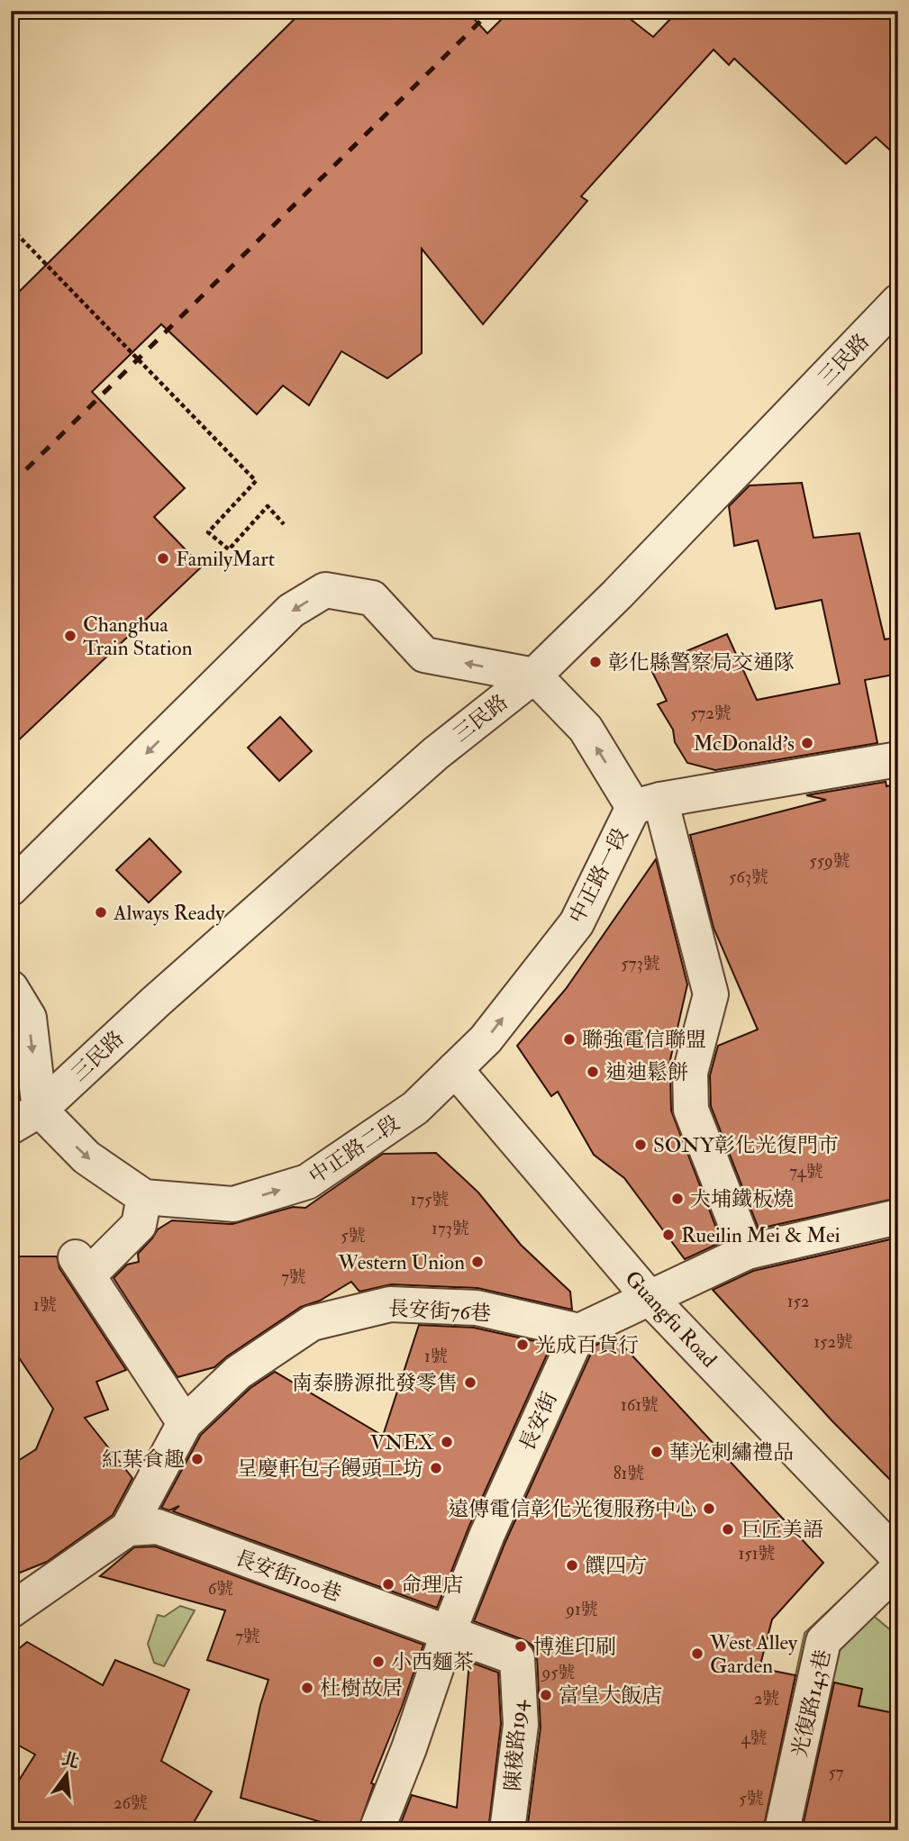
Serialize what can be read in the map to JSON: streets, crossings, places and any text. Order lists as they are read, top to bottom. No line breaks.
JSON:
{"streets":{"street":["三民路","中正路一段","中正路二段","長安街76巷","Guangfu Road","長安街","長安街100巷","光復路143巷","陳稜路194"]},"crossings":[["三民路","中正路一段"],["三民路","中正路二段"],["中正路一段","中正路二段"],["中正路一段","Guangfu Road"],["中正路二段","Guangfu Road"],["長安街76巷","長安街"],["長安街76巷","長安街100巷"],["長安街","長安街100巷"],["長安街","陳稜路194"],["長安街100巷","陳稜路194"]],"one_way":["中正路一段","中正路二段"],"places":["FamilyMart","Changhua Train Station","彰化縣警察局交通隊","McDonald's","Always Ready","聯強電信聯盟","迪迪鬆餅","SONY彰化光復門市","大埔鐵板燒","Rueilin Mei & Mei","Western Union","光成百貨行","南泰勝源批發零售","VNEX","華光刺繡禮品","紅葉食趣","呈慶軒包子饅頭工坊","遠傳電信彰化光復服務中心","巨匠美語","饌四方","命理店","博進印刷","West Alley Garden","小西麵茶","杜樹故居","富皇大飯店"],"house_numbers":["572號","559號","563號","573號","74號","175號","173號","5號","7號","152","1號","152號","1號","161號","81號","151號","6號","91號","7號","95號","2號","4號","57","5號","26號"],"north":"top"}
